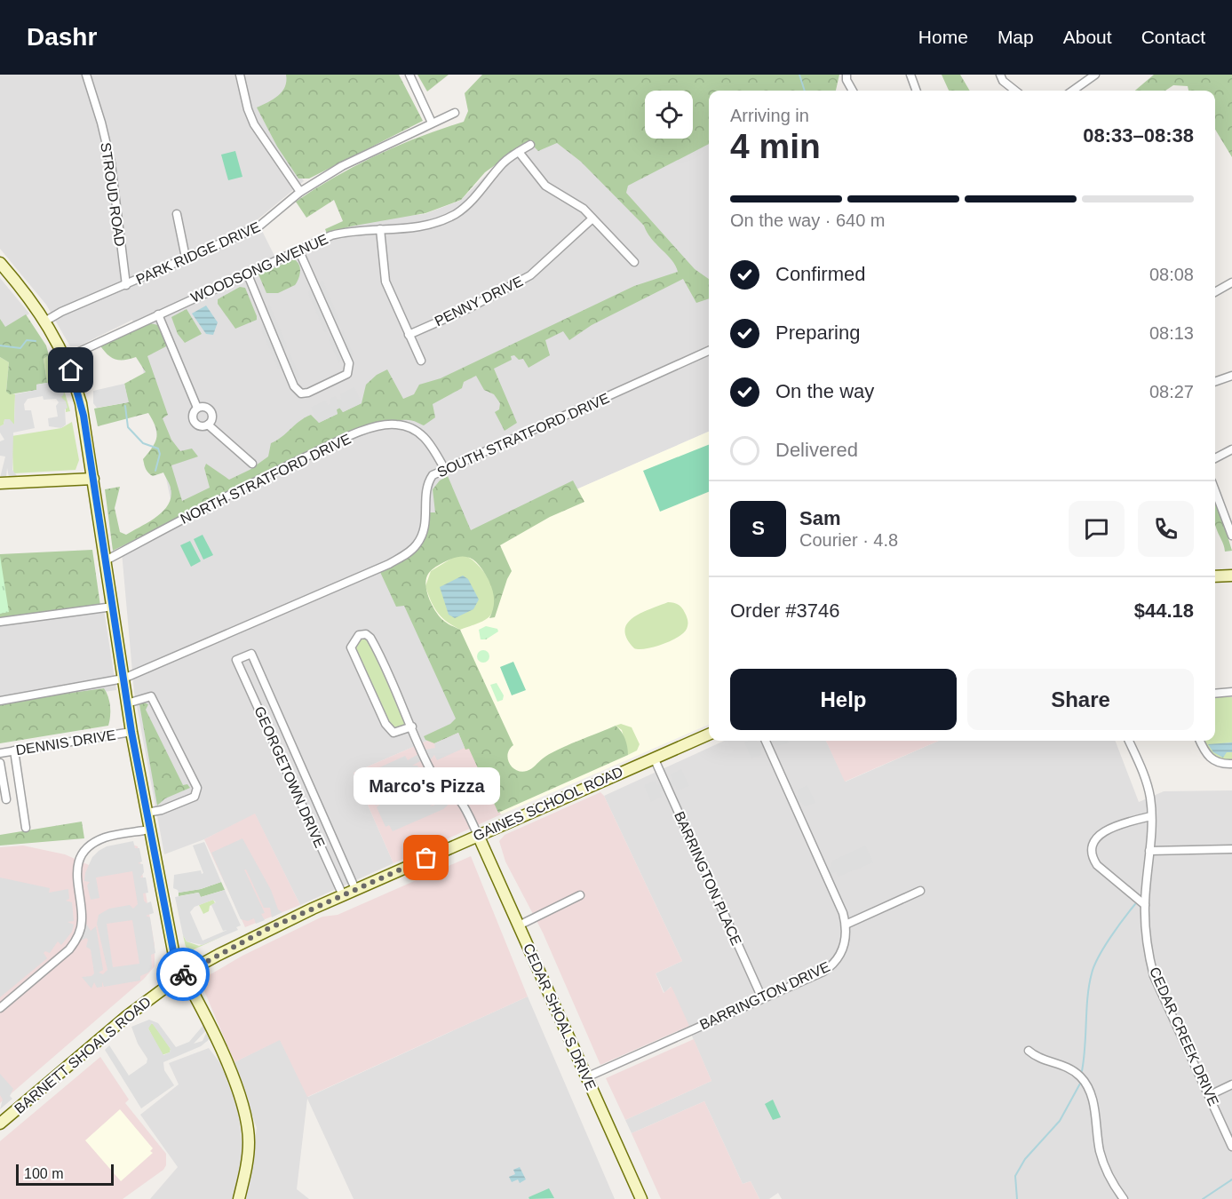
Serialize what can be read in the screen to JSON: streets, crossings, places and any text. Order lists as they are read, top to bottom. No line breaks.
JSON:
{"streets":{"main road":["GAINES SCHOOL ROAD","CEDAR SHOALS DRIVE","BARNETT SHOALS ROAD"],"street":["STROUD ROAD","PARK RIDGE DRIVE","WOODSONG AVENUE","PENNY DRIVE","SOUTH STRATFORD DRIVE","NORTH STRATFORD DRIVE","DENNIS DRIVE","GEORGETOWN DRIVE","BARRINGTON PLACE","BARRINGTON DRIVE","CEDAR CREEK DRIVE"]},"crossings":[["STROUD ROAD","PARK RIDGE DRIVE"],["SOUTH STRATFORD DRIVE","NORTH STRATFORD DRIVE"],["GEORGETOWN DRIVE","GAINES SCHOOL ROAD"],["GAINES SCHOOL ROAD","BARRINGTON PLACE"],["GAINES SCHOOL ROAD","CEDAR SHOALS DRIVE"],["GAINES SCHOOL ROAD","BARNETT SHOALS ROAD"],["BARRINGTON PLACE","BARRINGTON DRIVE"],["BARRINGTON DRIVE","CEDAR SHOALS DRIVE"]],"places":["Marco's Pizza"],"scale_bar":"100 m","page":{"header":"Dashr","nav":["Home","Map","About","Contact"],"heading":["4 min","Arriving in","08:33–08:38"],"panel":["Sam","Courier · 4.8","Order #3746","$44.18"],"bar":"On the way · 640 m","list":[["Confirmed","08:08"],["Preparing","08:13"],["On the way","08:27"],"Delivered"],"round":"S","buttons":["Help","Share"],"bubble":"Marco's Pizza","scale":"100 m"}}
